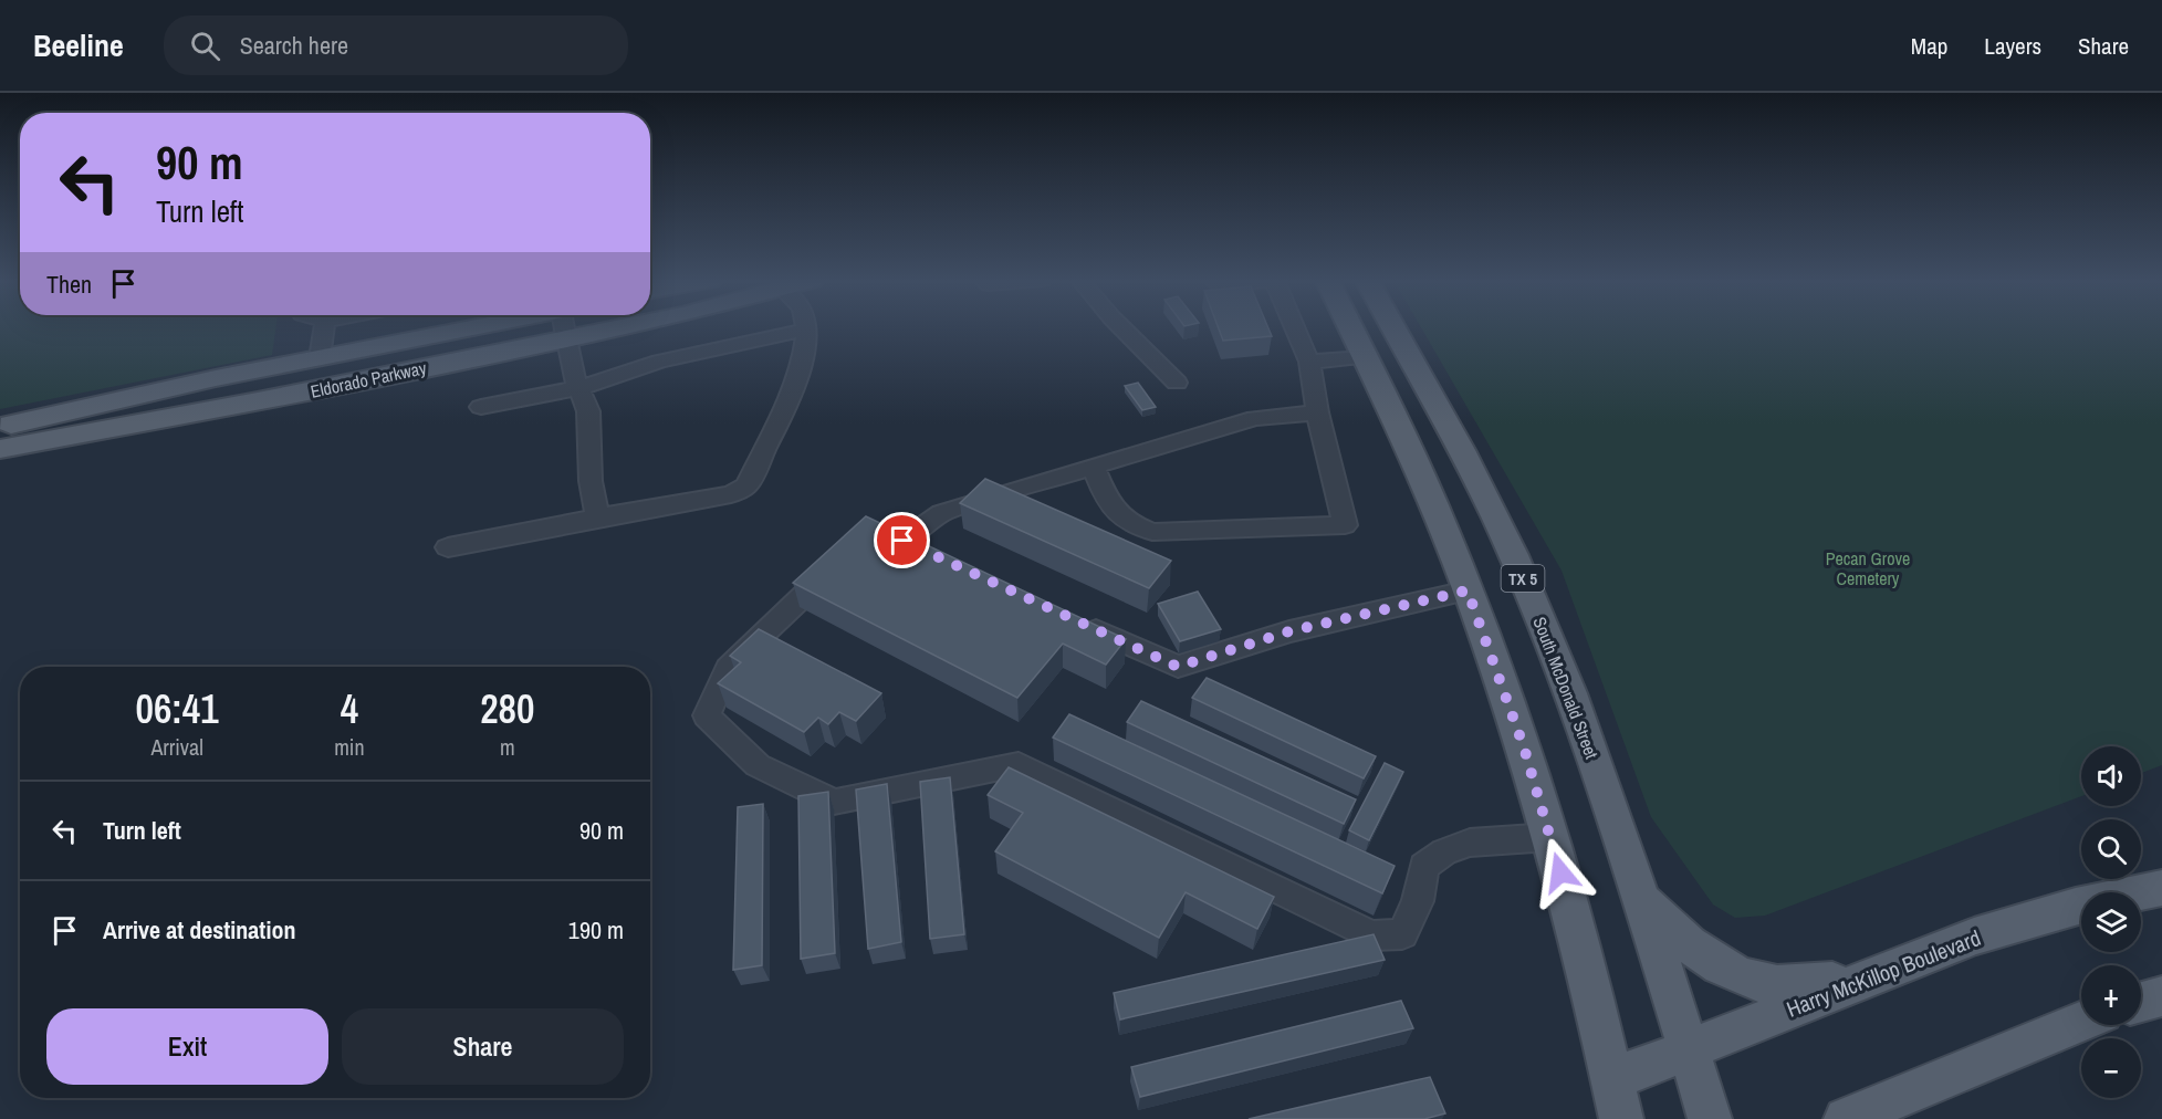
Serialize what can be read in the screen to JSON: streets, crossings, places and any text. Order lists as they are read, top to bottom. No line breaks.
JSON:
{"streets":{"main road":["Eldorado Parkway","TX 5","South McDonald Street","Harry McKillop Boulevard"]},"crossings":[["South McDonald Street","Harry McKillop Boulevard"]],"parks":["Pecan Grove Cemetery"],"page":{"header":"Beeline","search":"Search here","nav":["Map","Layers","Share"],"turn":["90 m","Turn left"],"then":"Then","eta":["06:41","Arrival","4","min","280","m"],"map_buttons":["+","−"],"list":[{"name":"Turn left","value":"90 m"},{"name":"Arrive at destination","value":"190 m"}],"buttons":["Exit","Share"]}}
